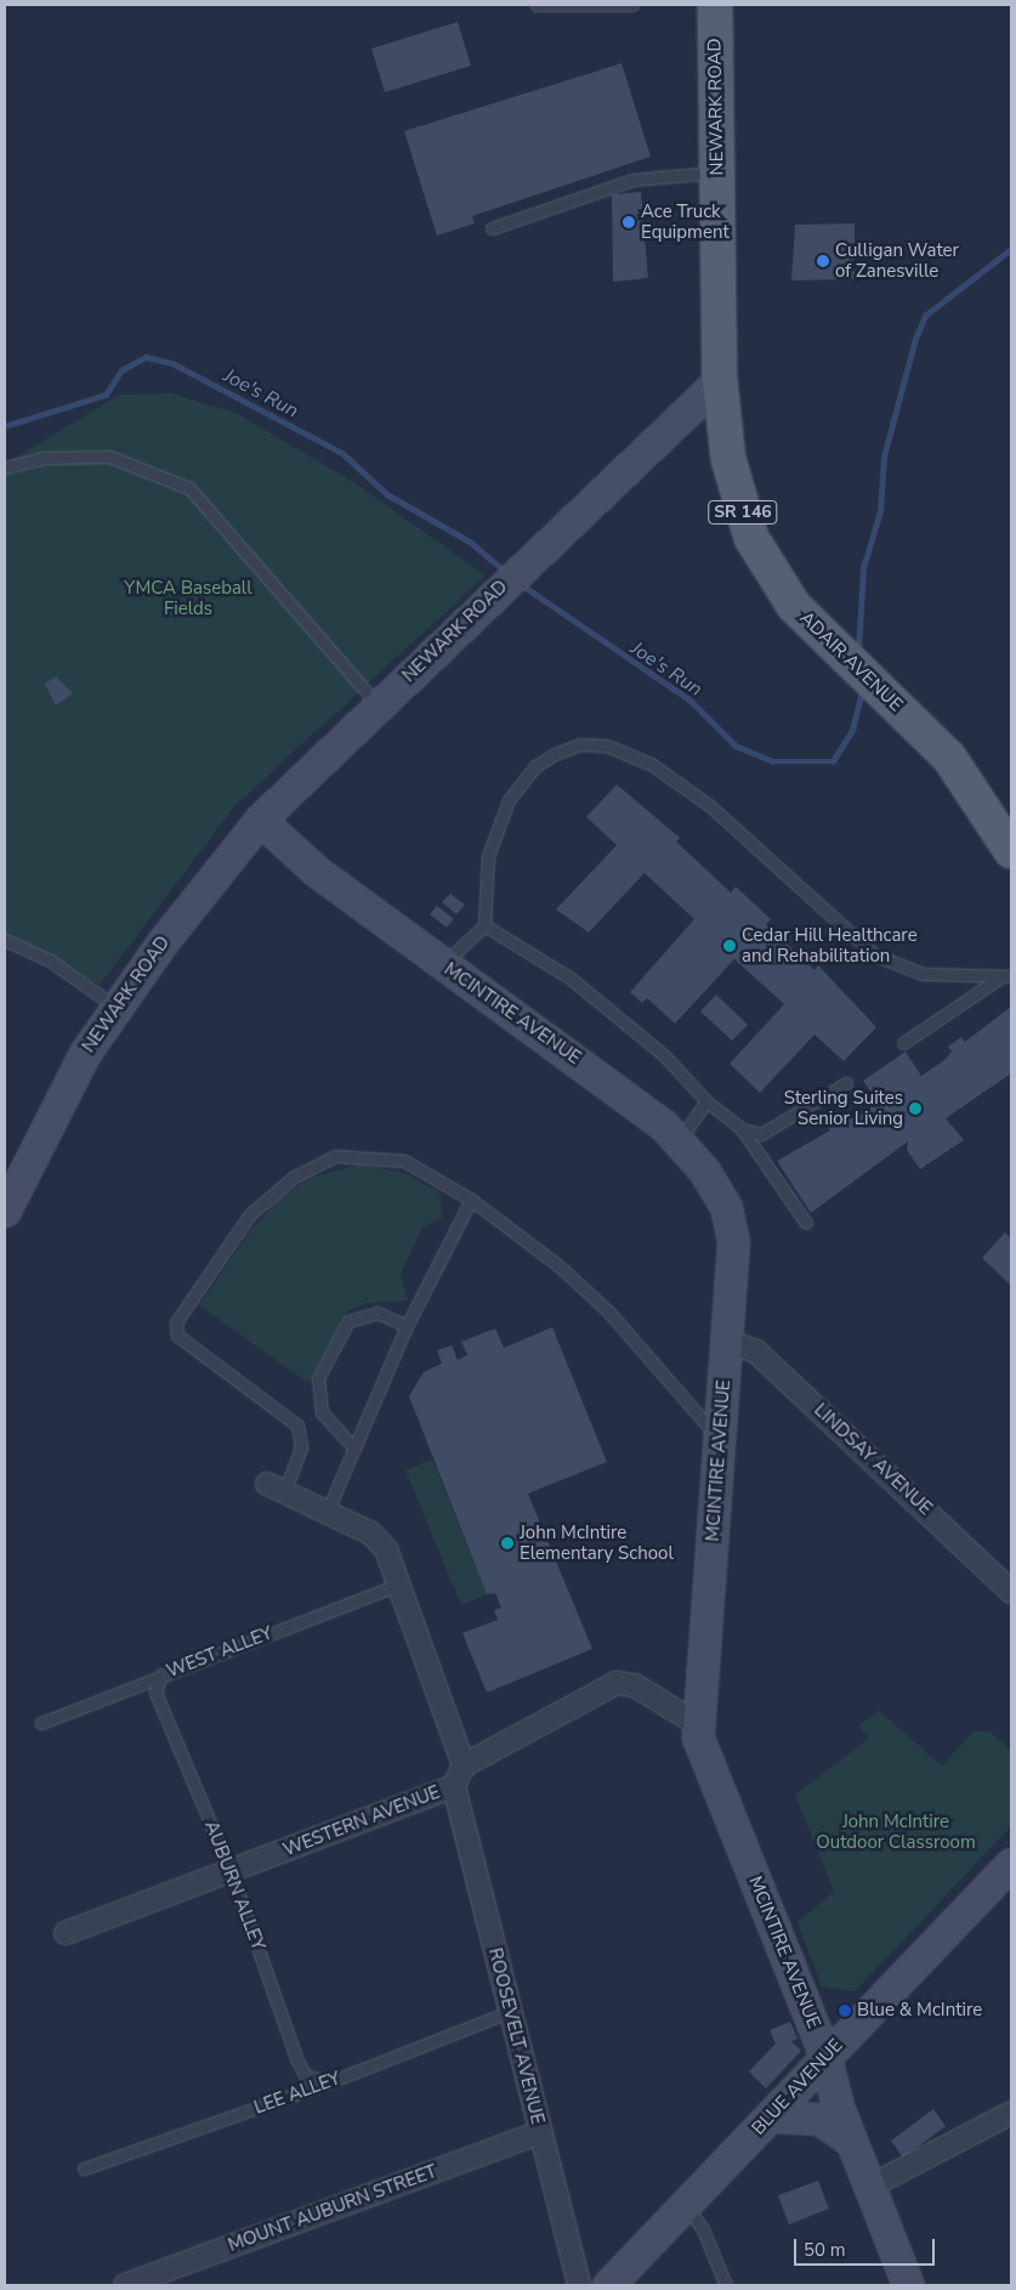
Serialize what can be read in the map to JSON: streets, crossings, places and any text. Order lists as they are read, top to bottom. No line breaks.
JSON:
{"streets":{"main road":["NEWARK ROAD","SR 146","ADAIR AVENUE"],"street":["MCINTIRE AVENUE","LINDSAY AVENUE","WESTERN AVENUE","ROOSEVELT AVENUE","BLUE AVENUE","MOUNT AUBURN STREET"],"lane":["WEST ALLEY","AUBURN ALLEY","LEE ALLEY"]},"crossings":[["NEWARK ROAD","ADAIR AVENUE"],["NEWARK ROAD","MCINTIRE AVENUE"],["MCINTIRE AVENUE","LINDSAY AVENUE"],["MCINTIRE AVENUE","BLUE AVENUE"],["WEST ALLEY","AUBURN ALLEY"],["WESTERN AVENUE","AUBURN ALLEY"],["WESTERN AVENUE","ROOSEVELT AVENUE"],["AUBURN ALLEY","LEE ALLEY"],["ROOSEVELT AVENUE","LEE ALLEY"],["ROOSEVELT AVENUE","MOUNT AUBURN STREET"]],"water":["Joe's Run"],"parks":["YMCA Baseball Fields","John McIntire Outdoor Classroom"],"places":["Ace Truck Equipment","Culligan Water of Zanesville","Cedar Hill Healthcare and Rehabilitation","Sterling Suites Senior Living","John McIntire Elementary School","Blue & McIntire"],"scale_bar":"50 m"}
